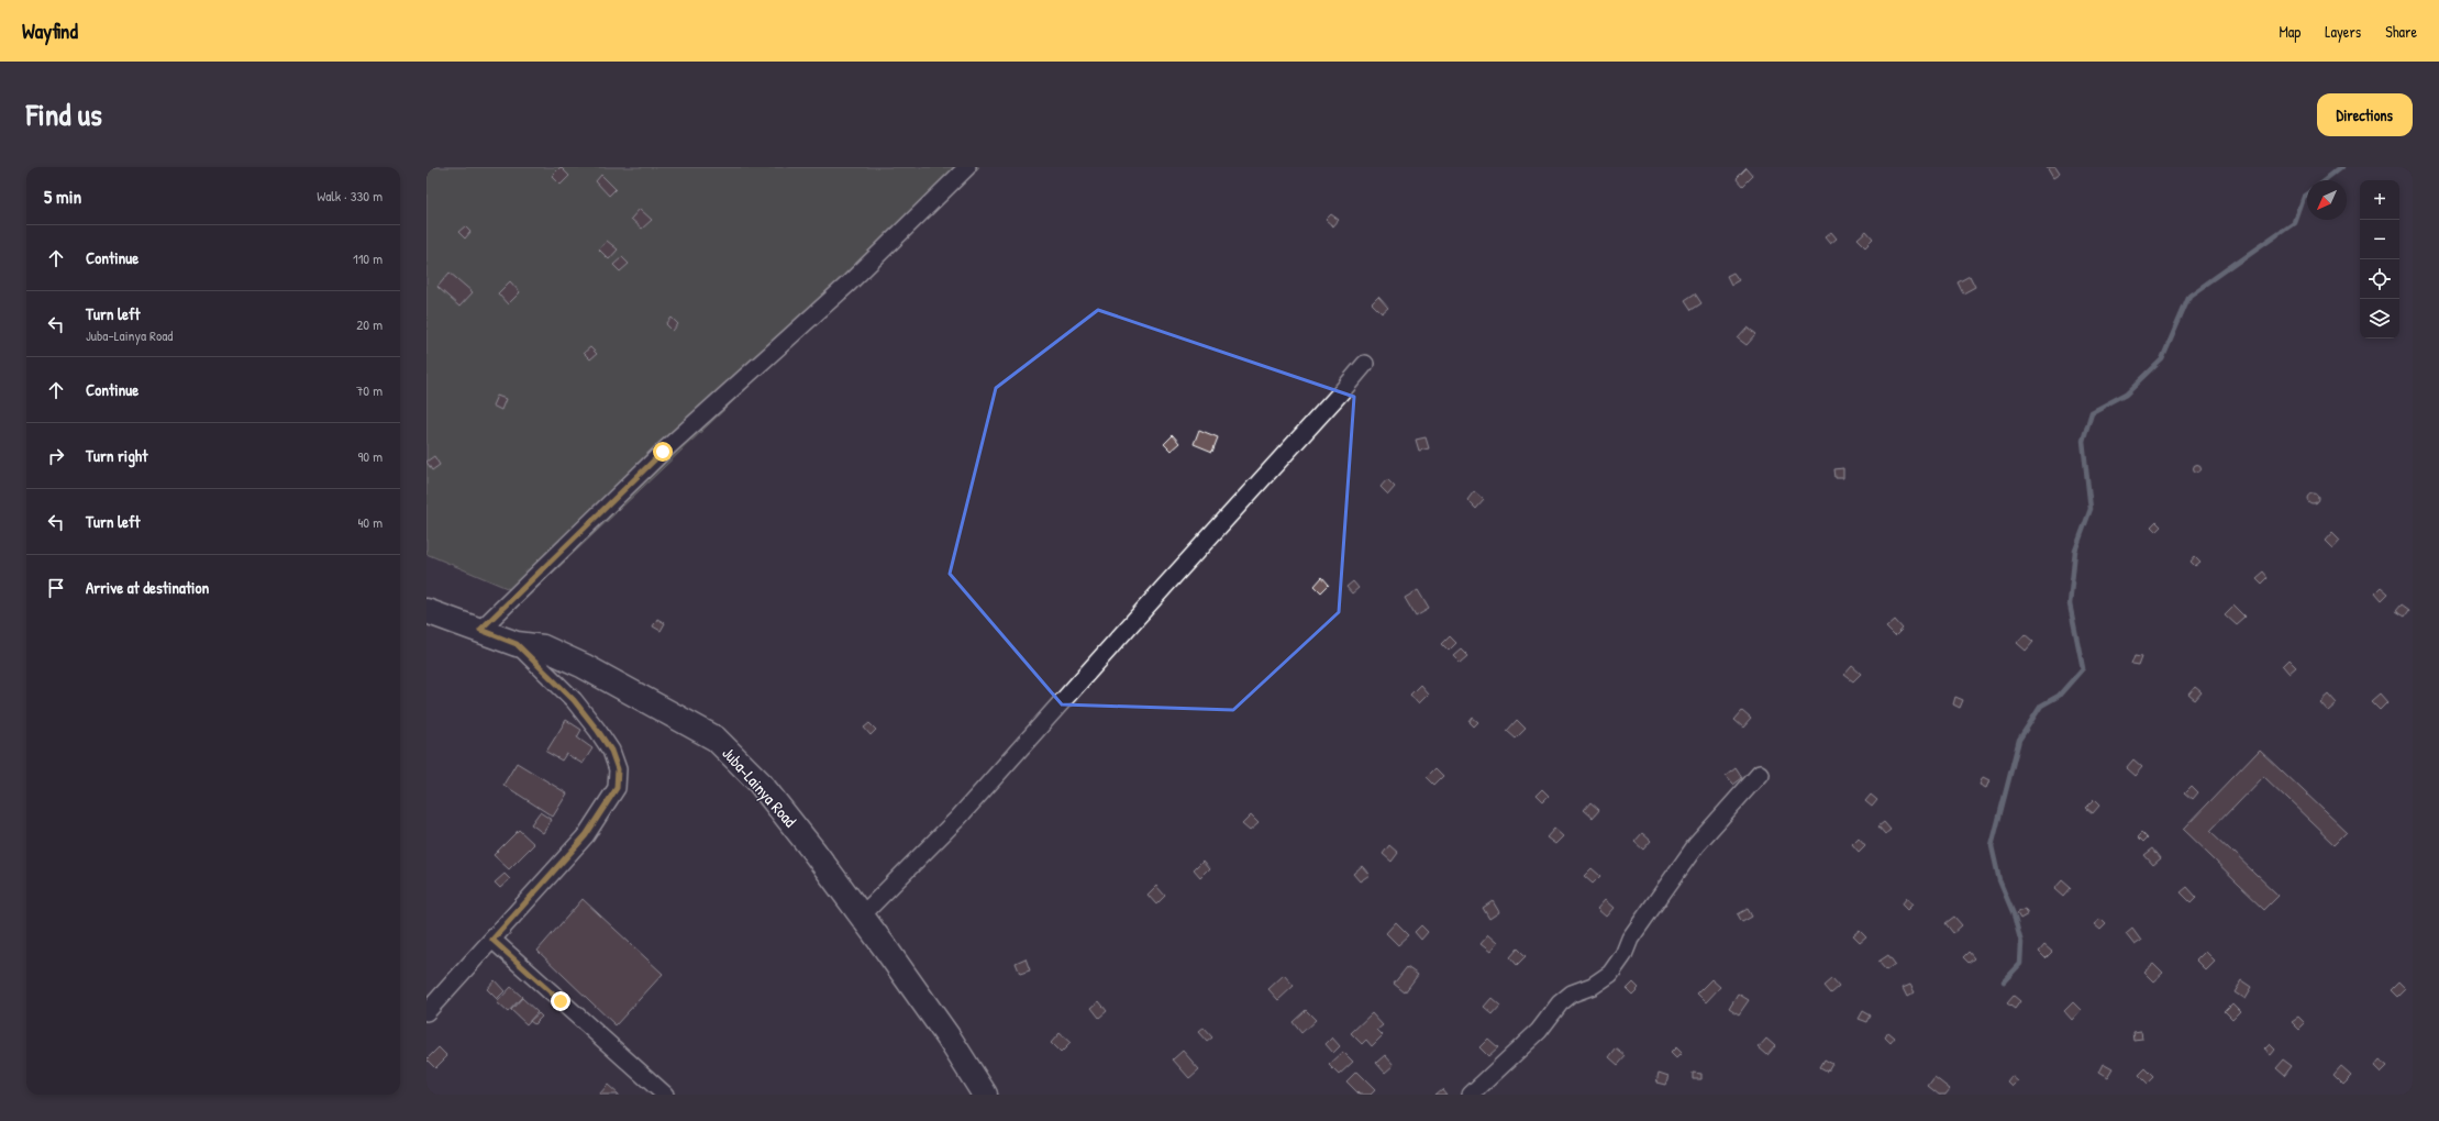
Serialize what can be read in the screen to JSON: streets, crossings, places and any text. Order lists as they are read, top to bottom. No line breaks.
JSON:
{"streets":{"main road":["Juba-Lainya Road"]},"north":"bottom left","page":{"header":"Wayfind","nav":["Map","Layers","Share"],"title":"Find us","buttons":"Directions","heading":["5 min","Walk · 330 m"],"map_buttons":["+","−"],"list":[["Continue","110 m"],["Turn left","Juba-Lainya Road","20 m"],["Continue","70 m"],["Turn right","90 m"],["Turn left","40 m"],"Arrive at destination"]}}
